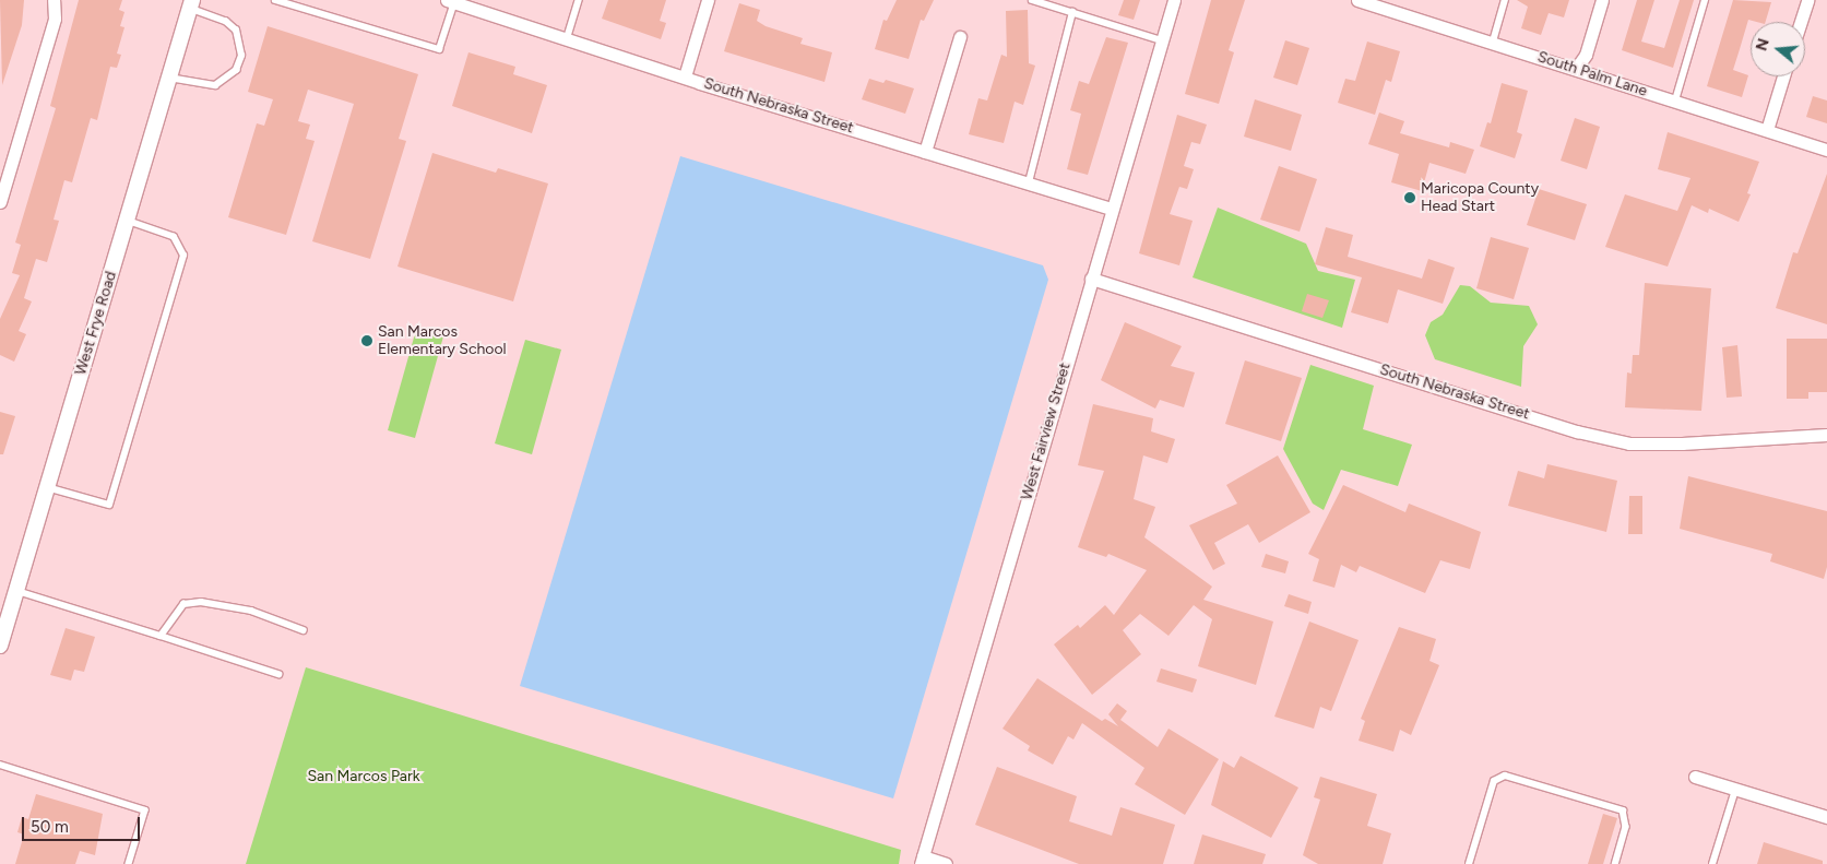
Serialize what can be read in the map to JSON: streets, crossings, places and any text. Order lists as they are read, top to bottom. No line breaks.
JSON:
{"streets":{"street":["South Palm Lane","South Nebraska Street","West Frye Road","West Fairview Street"]},"crossings":[["South Nebraska Street","West Fairview Street"]],"parks":["San Marcos Park"],"places":["Maricopa County Head Start","San Marcos Elementary School"],"scale_bar":"50 m","north":"left"}
